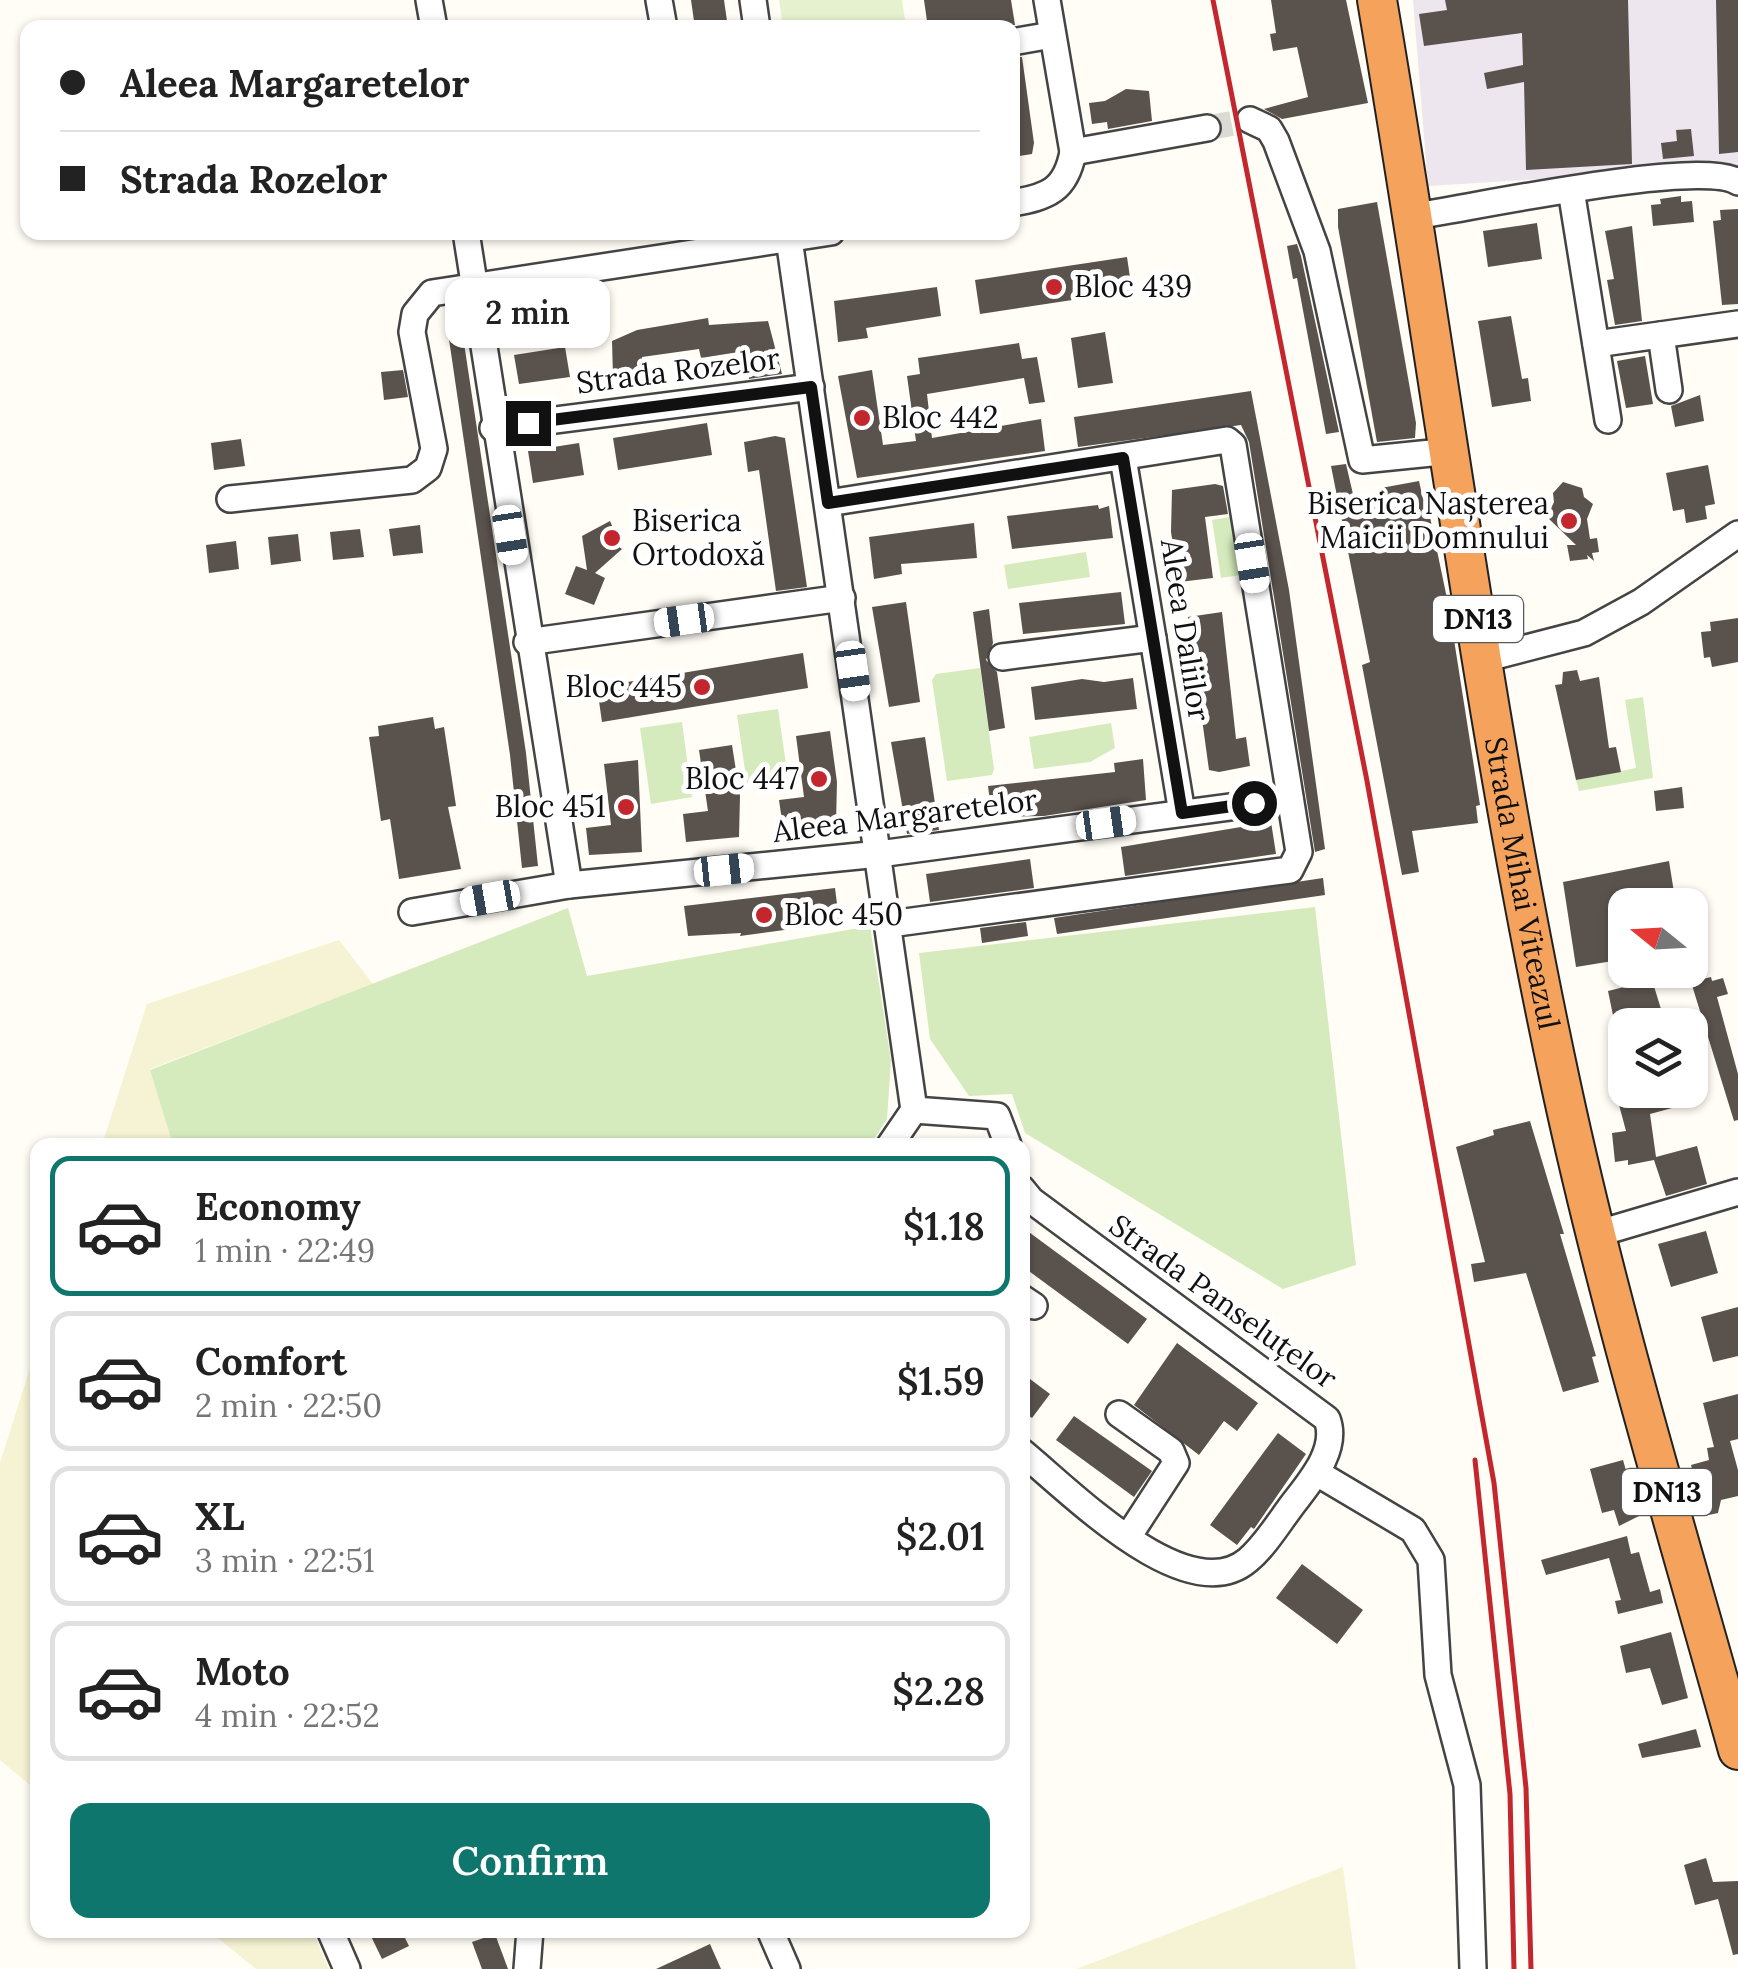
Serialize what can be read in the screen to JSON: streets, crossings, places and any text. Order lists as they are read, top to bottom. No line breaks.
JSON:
{"streets":{"highway":["DN13","Strada Mihai Viteazul"],"street":["Strada Rozelor","Aleea Daliilor","Aleea Margaretelor","Strada Panseluțelor"]},"crossings":[["Aleea Daliilor","Aleea Margaretelor"]],"places":["Bloc 439","Bloc 442","Biserica Nașterea Maicii Domnului","Biserica Ortodoxă","Bloc 445","Bloc 447","Bloc 451","Bloc 450"],"north":"left","page":{"banner":["Aleea Margaretelor","Strada Rozelor"],"bubble":"2 min","list":[{"name":"Economy","note":"1 min · 22:49","value":"$1.18"},{"name":"Comfort","note":"2 min · 22:50","value":"$1.59"},{"name":"XL","note":"3 min · 22:51","value":"$2.01"},{"name":"Moto","note":"4 min · 22:52","value":"$2.28"}],"buttons":"Confirm"}}
